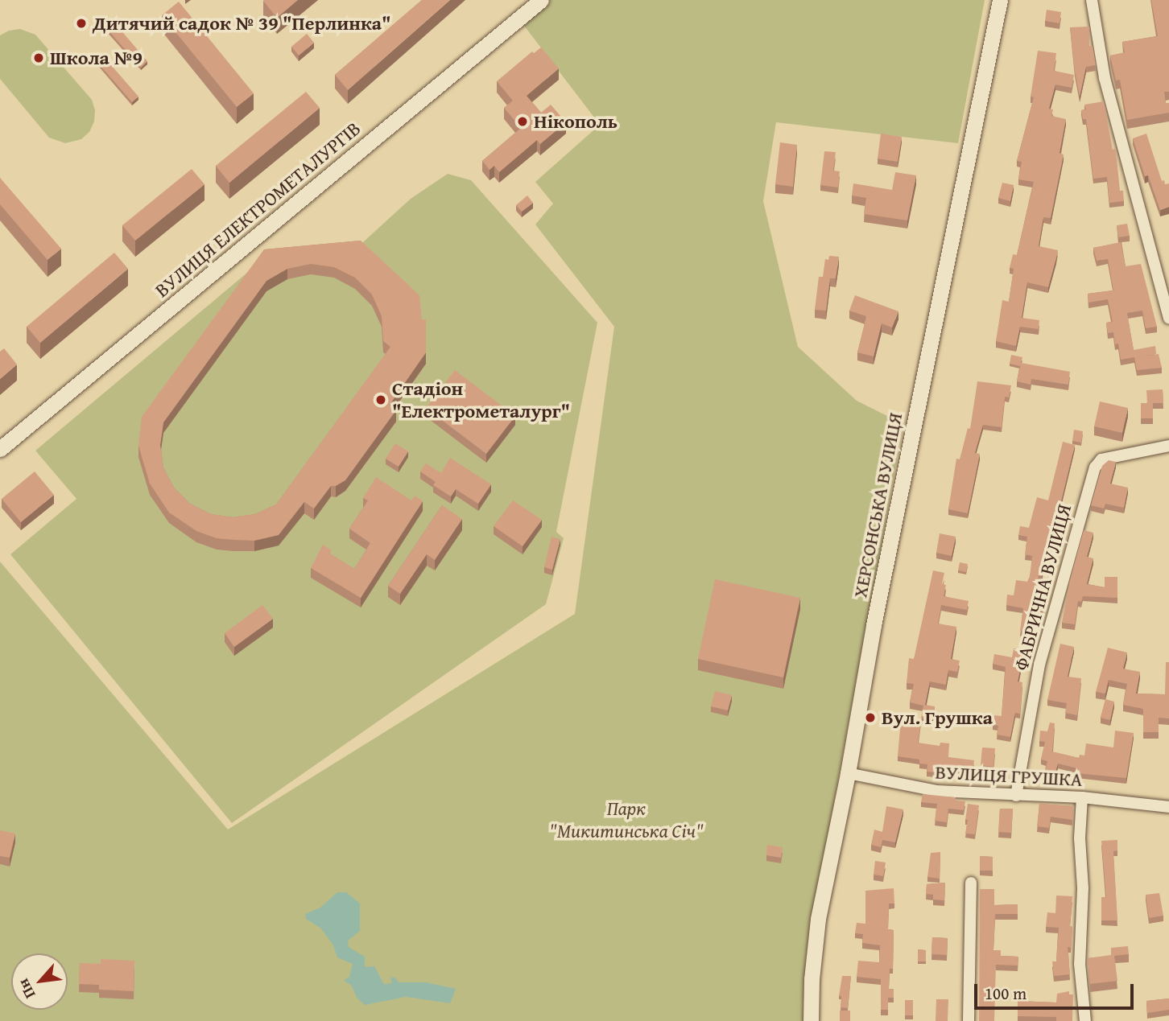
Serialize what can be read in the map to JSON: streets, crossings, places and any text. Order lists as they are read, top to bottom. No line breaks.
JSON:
{"streets":{"main road":["ВУЛИЦЯ ЕЛЕКТРОМЕТАЛУРГІВ","ХЕРСОНСЬКА ВУЛИЦЯ"],"street":["ФАБРИЧНА ВУЛИЦЯ","ВУЛИЦЯ ГРУШКА"]},"crossings":[["ХЕРСОНСЬКА ВУЛИЦЯ","ВУЛИЦЯ ГРУШКА"],["ФАБРИЧНА ВУЛИЦЯ","ВУЛИЦЯ ГРУШКА"]],"parks":["Парк \"Микитинська Січ\""],"places":["Дитячий садок № 39 \"Перлинка\"","Школа №9","Нікополь","Стадіон \"Електрометалург\"","Вул. Грушка"],"scale_bar":"100 m","north":"bottom left"}
